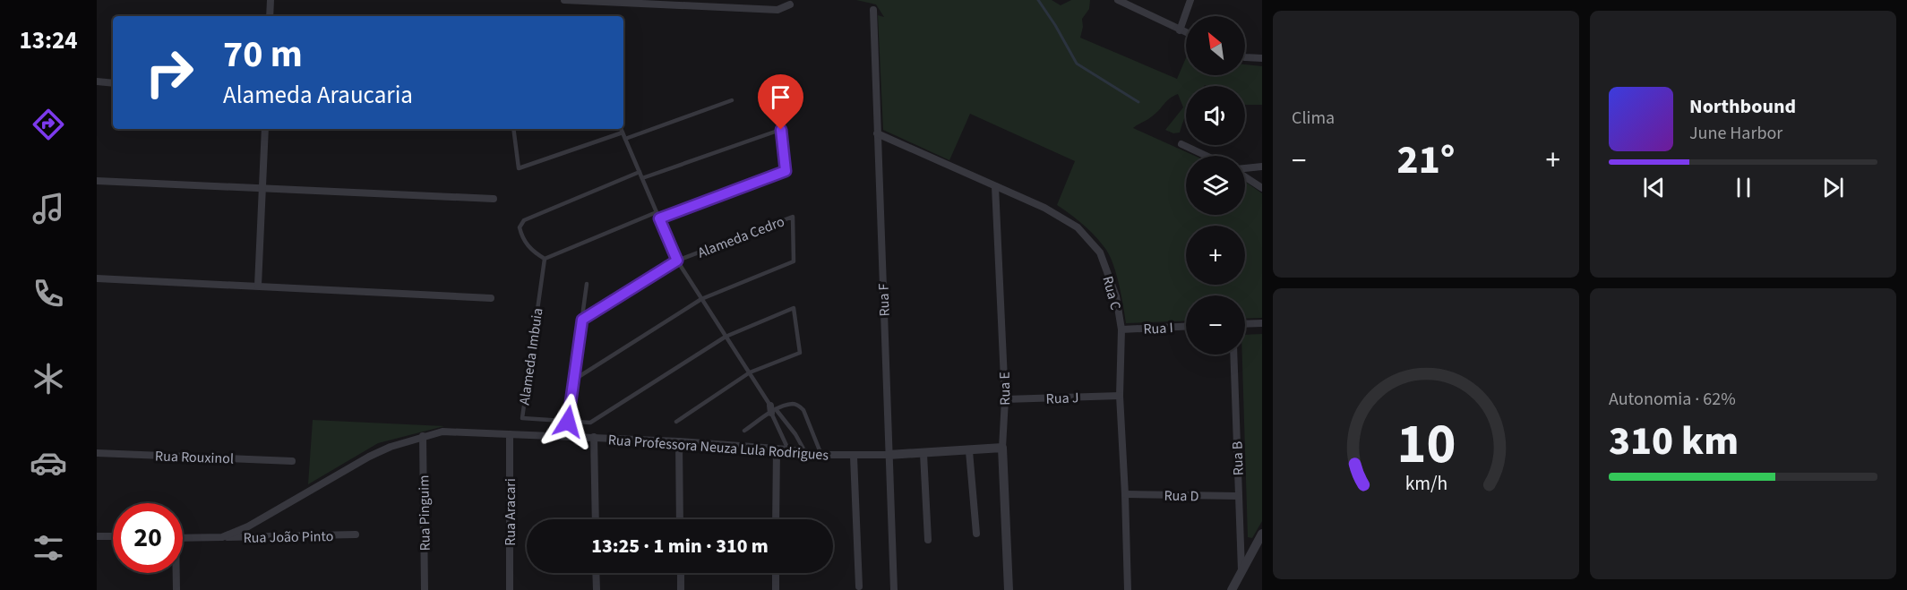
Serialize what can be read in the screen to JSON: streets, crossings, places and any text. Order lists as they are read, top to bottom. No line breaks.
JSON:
{"streets":{"street":["Rua C","Rua F","Rua I","Rua E","Rua J","Rua Professora Neuza Lula Rodrigues","Rua Rouxinol","Rua B","Rua D","Rua Aracari","Rua Pinguim","Rua João Pinto"],"lane":["Alameda Cedro","Alameda Imbuia"]},"crossings":[["Rua C","Rua F"],["Rua C","Rua I"],["Rua C","Rua E"],["Rua C","Rua J"],["Rua C","Rua D"],["Rua F","Rua Professora Neuza Lula Rodrigues"],["Rua E","Rua J"],["Rua E","Rua Professora Neuza Lula Rodrigues"],["Rua Professora Neuza Lula Rodrigues","Rua Aracari"],["Rua Professora Neuza Lula Rodrigues","Rua Pinguim"],["Rua Professora Neuza Lula Rodrigues","Rua João Pinto"],["Rua B","Rua D"]],"north":"top left","page":{"tabs":"13:24","tile":["Clima",["Autonomia · 62%","310 km"]],"map_buttons":["+","−"],"turn":["70 m","Alameda Araucaria"],"song":["Northbound","June Harbor"],"heat":["−","21°","+"],"limit":"20","trip":"13:25 · 1 min · 310 m","gauge":["10","km/h"]}}
